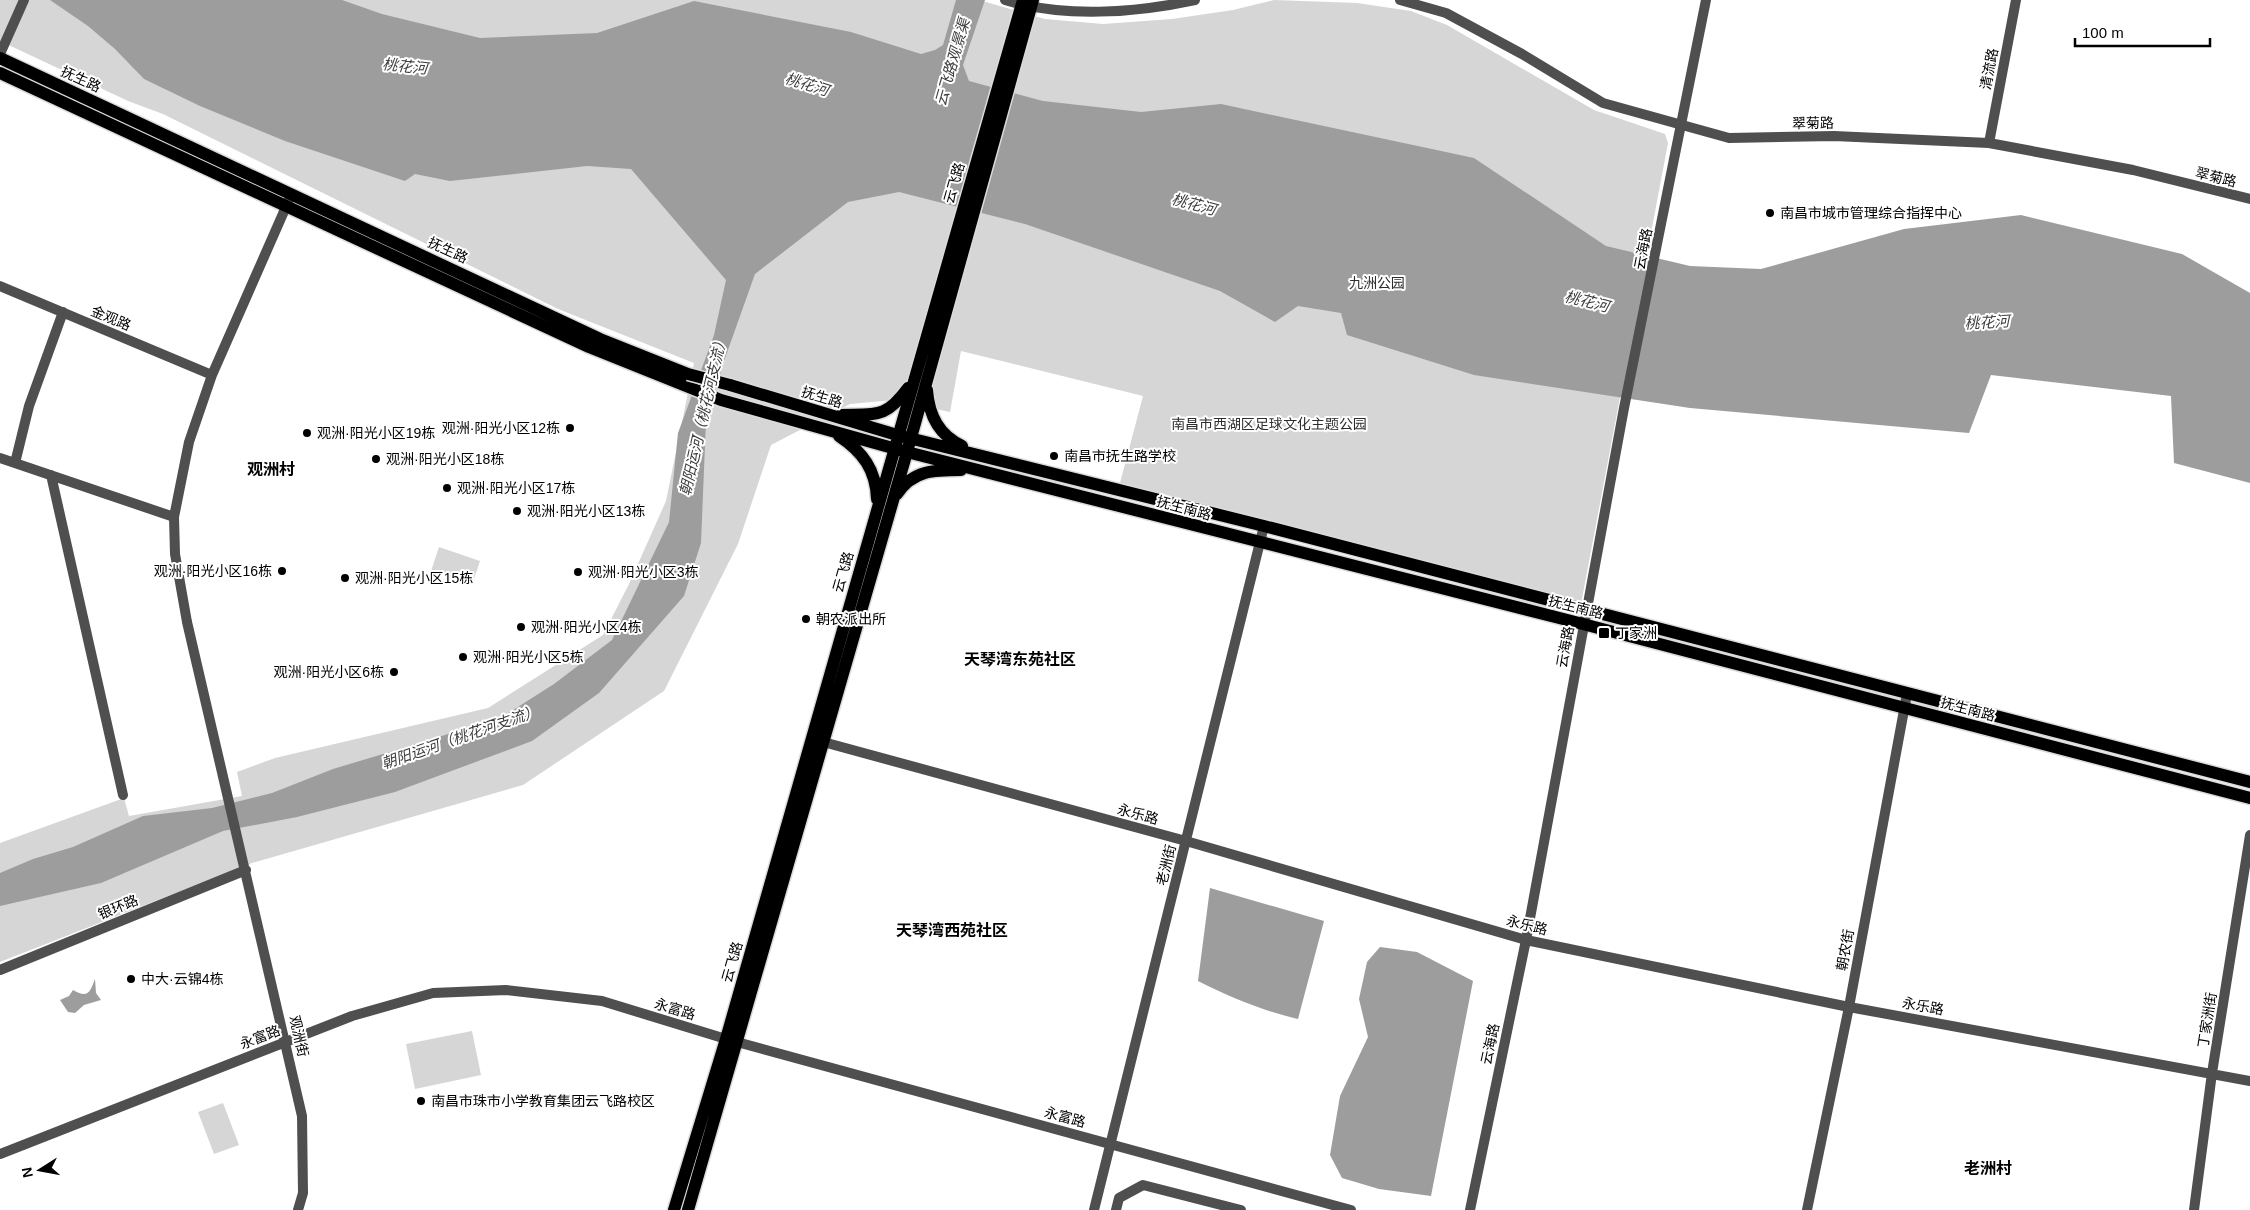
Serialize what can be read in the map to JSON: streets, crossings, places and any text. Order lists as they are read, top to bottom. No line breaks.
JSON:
{"streets":{"main road":["抚生路","云飞路","抚生南路"],"street":["清流路","翠菊路","云海路","金观路","永乐路","老洲街","银环路","朝农街","永富路","丁家洲街","观洲街"]},"crossings":[["清流路","翠菊路"],["抚生路","云飞路"],["抚生路","抚生南路"],["抚生路","观洲街"],["翠菊路","云海路"],["云飞路","抚生南路"],["云飞路","永乐路"],["云飞路","永富路"],["云海路","抚生南路"],["云海路","永乐路"],["金观路","观洲街"],["抚生南路","老洲街"],["抚生南路","朝农街"],["永乐路","老洲街"],["永乐路","朝农街"],["永乐路","丁家洲街"],["老洲街","永富路"],["银环路","观洲街"],["永富路","观洲街"]],"districts":["观洲村","天琴湾东苑社区","天琴湾西苑社区","老洲村"],"water":["云飞路观景渠","桃花河","朝阳运河（桃花河支流）"],"parks":["九洲公园","南昌市西湖区足球文化主题公园"],"places":{"other":["南昌市城市管理综合指挥中心","观洲·阳光小区12栋","观洲·阳光小区19栋","南昌市抚生路学校","观洲·阳光小区18栋","观洲·阳光小区17栋","观洲·阳光小区13栋","观洲·阳光小区16栋","观洲·阳光小区3栋","观洲·阳光小区15栋","朝农派出所","观洲·阳光小区4栋","观洲·阳光小区5栋","观洲·阳光小区6栋","中大·云锦4栋","南昌市珠市小学教育集团云飞路校区"],"transit":["丁家洲"]},"scale_bar":"100 m","north":"left"}
